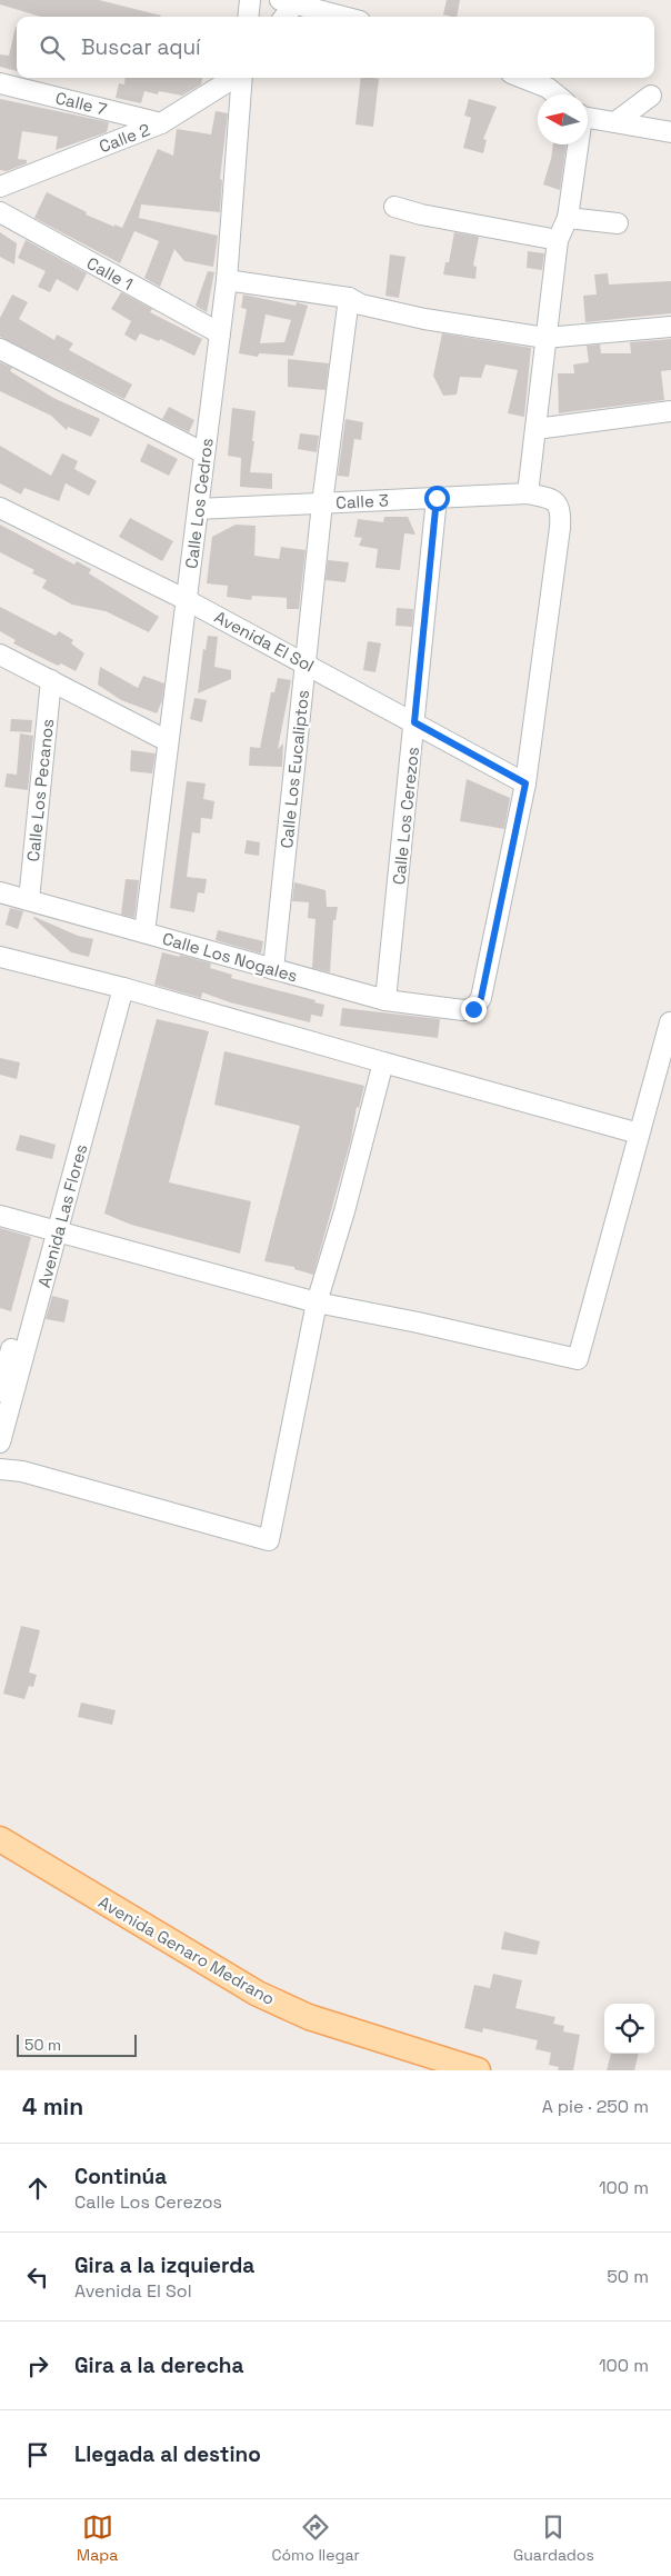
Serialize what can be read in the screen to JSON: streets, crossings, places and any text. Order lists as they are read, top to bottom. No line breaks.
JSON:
{"streets":{"main road":["Avenida Genaro Medrano"],"street":["Calle 7","Calle 2","Calle 1","Calle 3","Calle Los Cedros","Avenida El Sol","Calle Los Eucaliptos","Calle Los Pecanos","Calle Los Cerezos","Calle Los Nogales","Avenida Las Flores"]},"crossings":[["Calle 7","Calle 2"],["Calle 1","Calle Los Cedros"],["Calle 3","Calle Los Cedros"],["Calle 3","Avenida El Sol"],["Calle 3","Calle Los Eucaliptos"],["Calle 3","Calle Los Cerezos"],["Calle 3","Calle Los Nogales"],["Calle Los Cedros","Avenida El Sol"],["Calle Los Cedros","Calle Los Nogales"],["Avenida El Sol","Calle Los Eucaliptos"],["Avenida El Sol","Calle Los Cerezos"],["Calle Los Eucaliptos","Calle Los Nogales"],["Calle Los Pecanos","Calle Los Nogales"],["Calle Los Cerezos","Calle Los Nogales"]],"scale_bar":"50 m","north":"left","page":{"search":"Buscar aquí","scale":"50 m","heading":["4 min","A pie · 250 m"],"list":[["Continúa","Calle Los Cerezos","100 m"],["Gira a la izquierda","Avenida El Sol","50 m"],["Gira a la derecha","100 m"],"Llegada al destino"],"nav":["Mapa","Cómo llegar","Guardados"]}}
